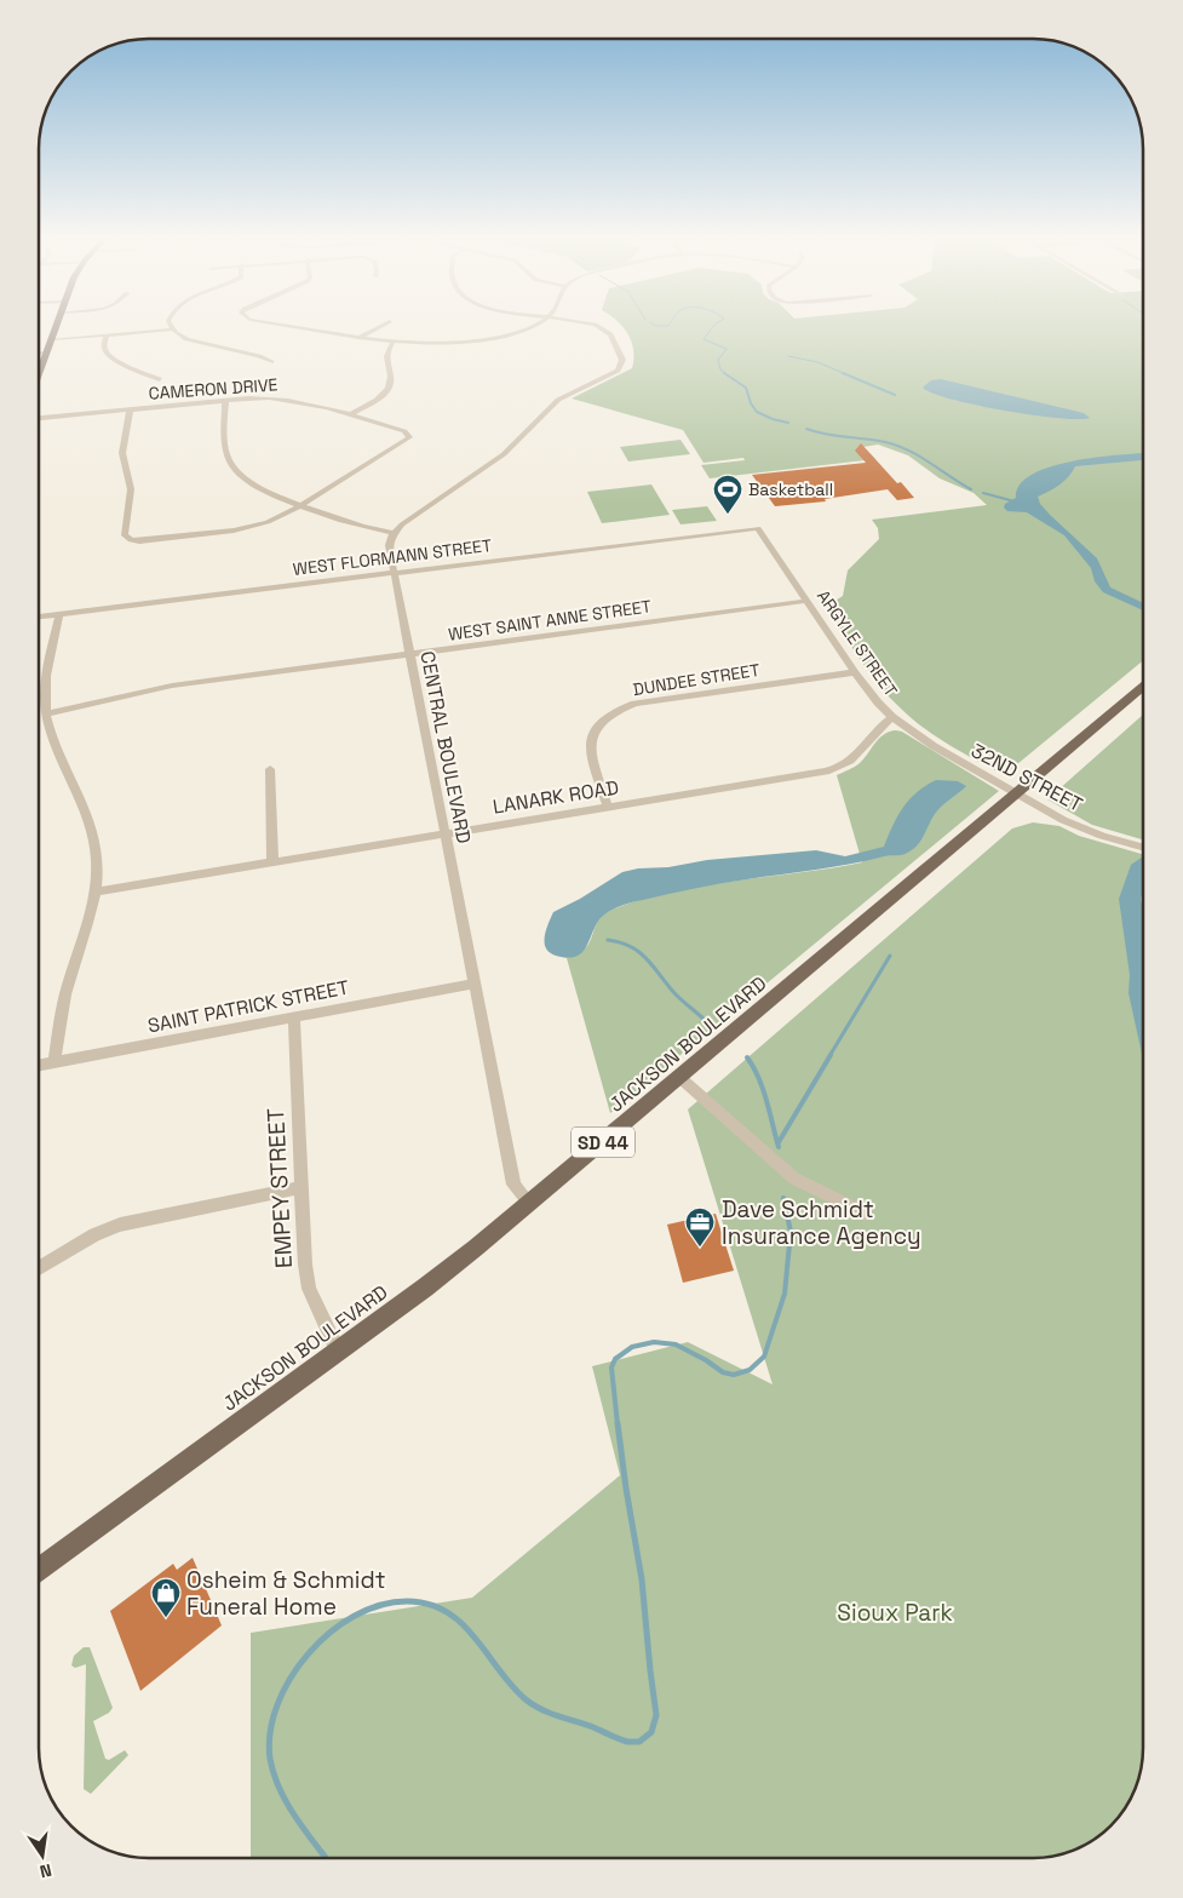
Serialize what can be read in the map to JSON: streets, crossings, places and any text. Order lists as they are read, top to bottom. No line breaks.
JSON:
{"streets":{"main road":["JACKSON BOULEVARD","SD 44"],"street":["CAMERON DRIVE","WEST FLORMANN STREET","WEST SAINT ANNE STREET","ARGYLE STREET","DUNDEE STREET","CENTRAL BOULEVARD","32ND STREET","LANARK ROAD","SAINT PATRICK STREET","EMPEY STREET"]},"crossings":[["WEST FLORMANN STREET","ARGYLE STREET"],["WEST FLORMANN STREET","CENTRAL BOULEVARD"],["WEST SAINT ANNE STREET","ARGYLE STREET"],["WEST SAINT ANNE STREET","CENTRAL BOULEVARD"],["ARGYLE STREET","DUNDEE STREET"],["ARGYLE STREET","32ND STREET"],["ARGYLE STREET","LANARK ROAD"],["DUNDEE STREET","LANARK ROAD"],["CENTRAL BOULEVARD","LANARK ROAD"],["CENTRAL BOULEVARD","SAINT PATRICK STREET"],["CENTRAL BOULEVARD","JACKSON BOULEVARD"],["32ND STREET","JACKSON BOULEVARD"],["SAINT PATRICK STREET","EMPEY STREET"],["JACKSON BOULEVARD","EMPEY STREET"]],"parks":["Sioux Park"],"places":{"sports":["Basketball"],"office":["Dave Schmidt Insurance Agency"],"shop":["Osheim & Schmidt Funeral Home"]},"north":"bottom"}
